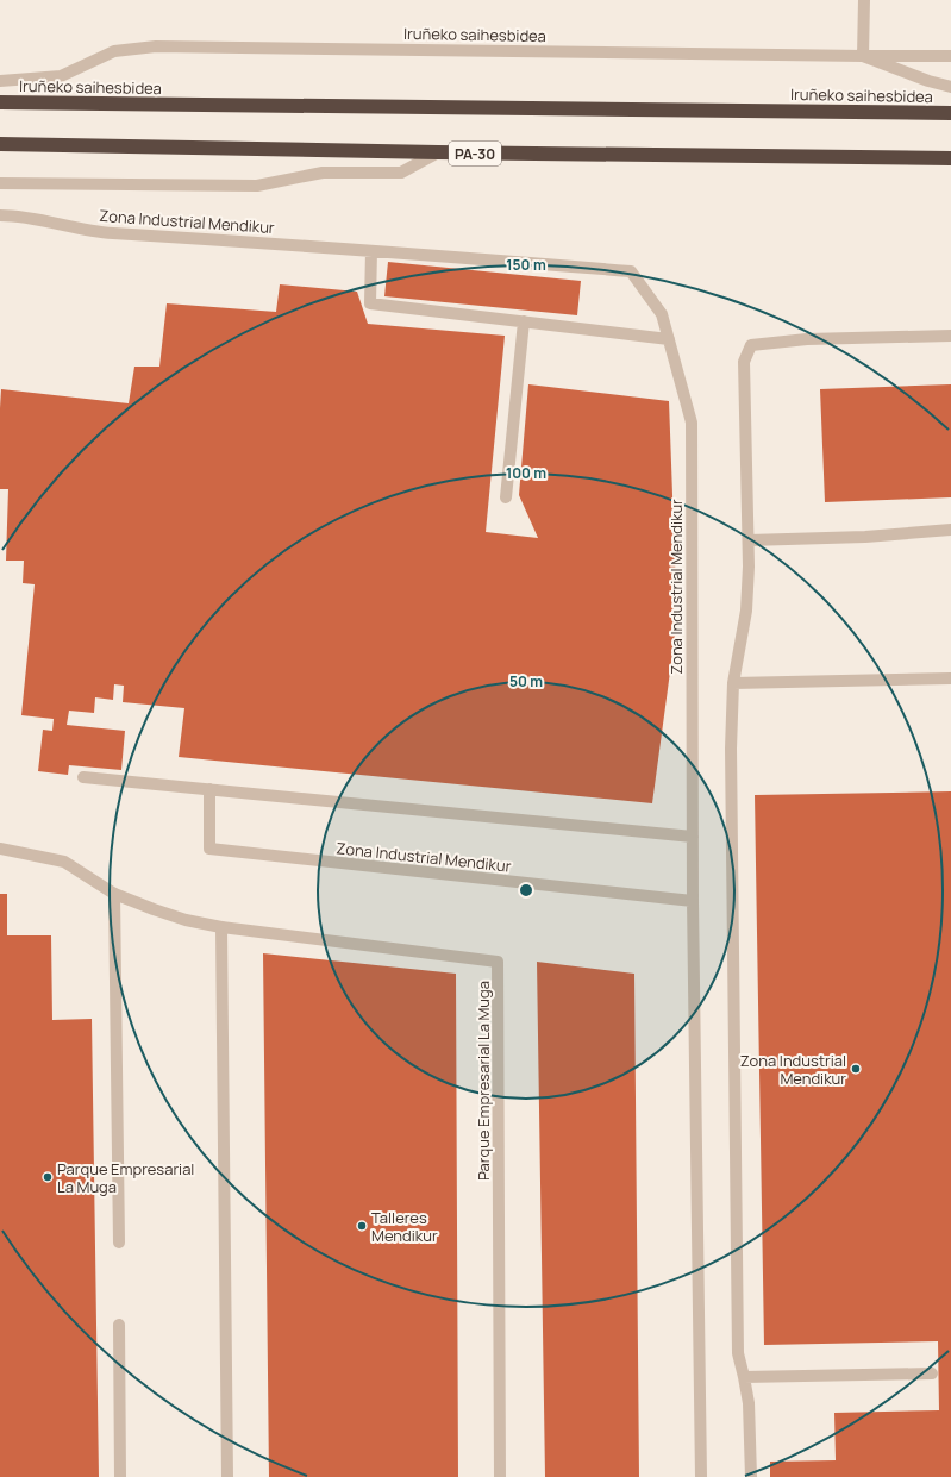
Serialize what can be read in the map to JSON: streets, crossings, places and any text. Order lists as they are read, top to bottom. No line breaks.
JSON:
{"streets":{"highway":["Iruñeko saihesbidea","PA-30"],"street":["Zona Industrial Mendikur","Parque Empresarial La Muga"]},"places":["Zona Industrial Mendikur","Parque Empresarial La Muga","Talleres Mendikur"],"rings":["150 m","100 m","50 m"]}
